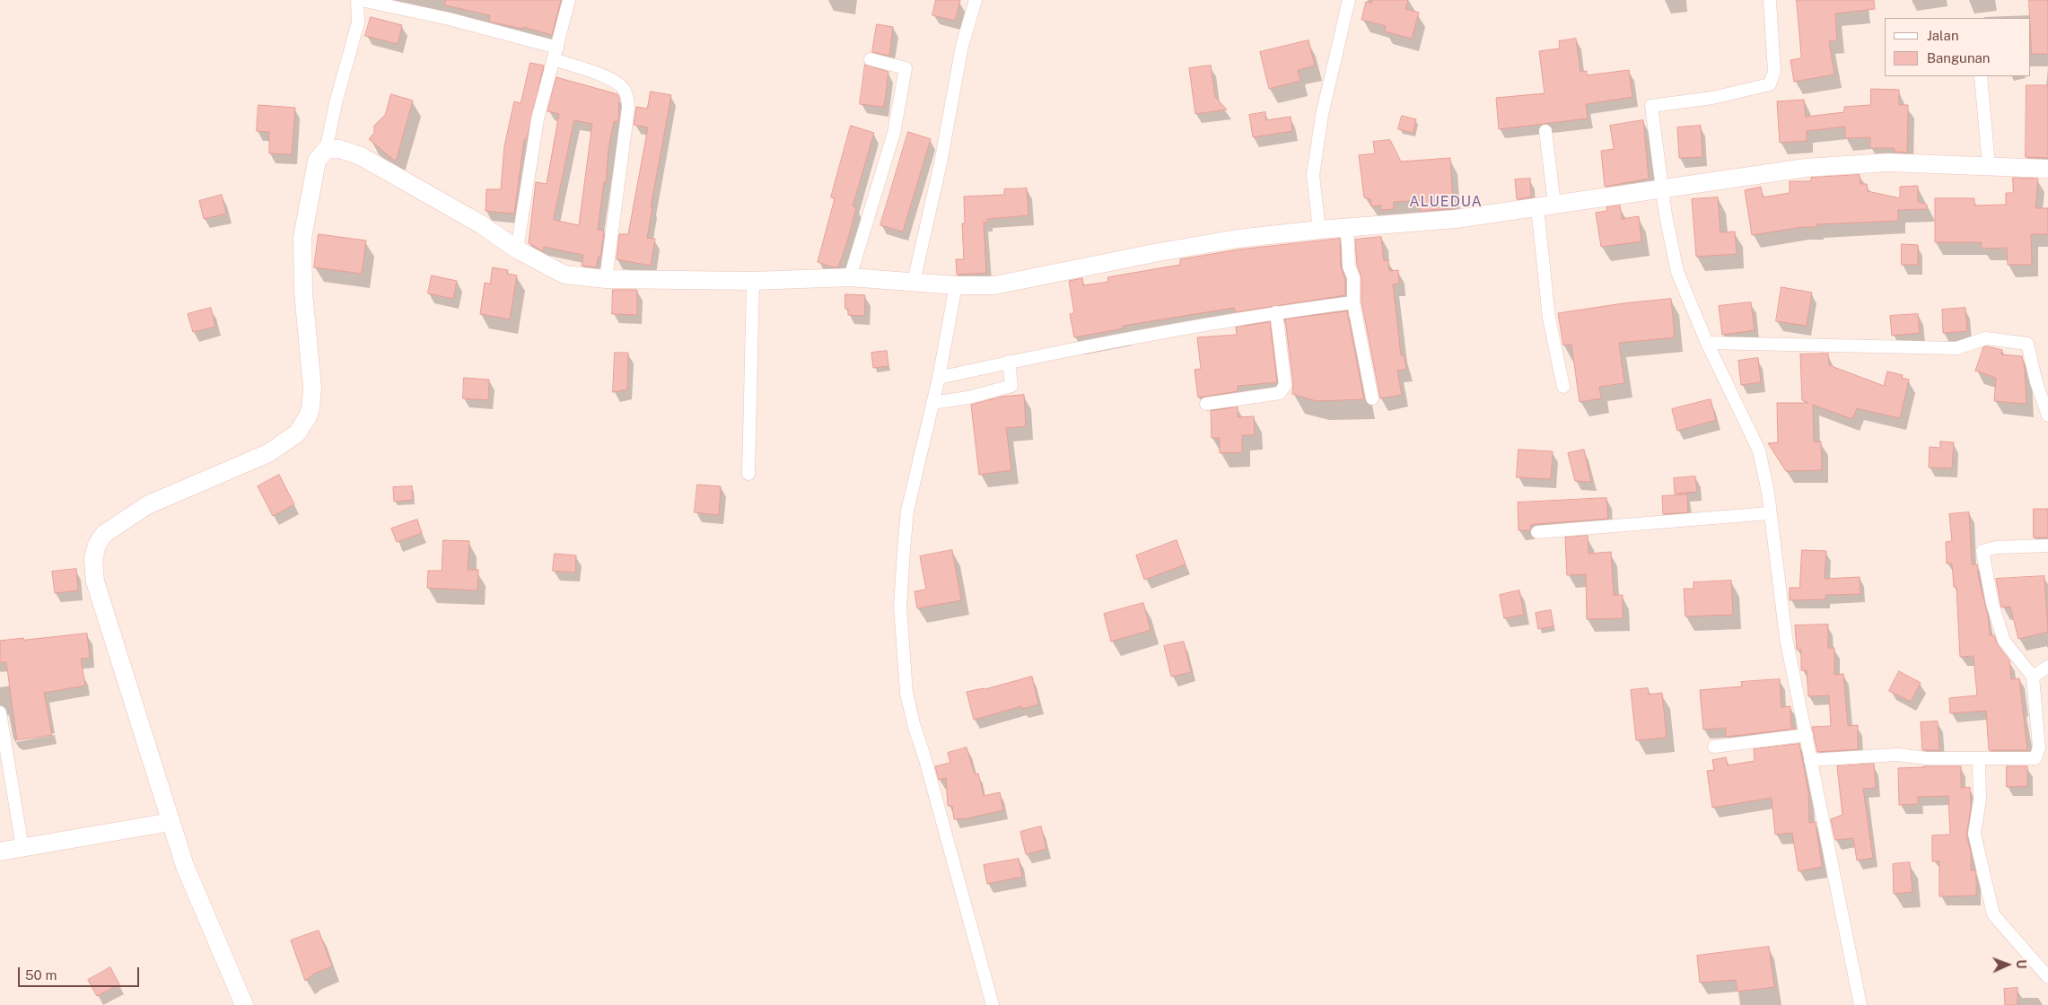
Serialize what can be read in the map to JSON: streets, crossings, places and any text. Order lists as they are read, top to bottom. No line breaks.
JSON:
{"districts":["ALUEDUA"],"legend":["Jalan","Bangunan"],"scale_bar":"50 m","north":"right"}
